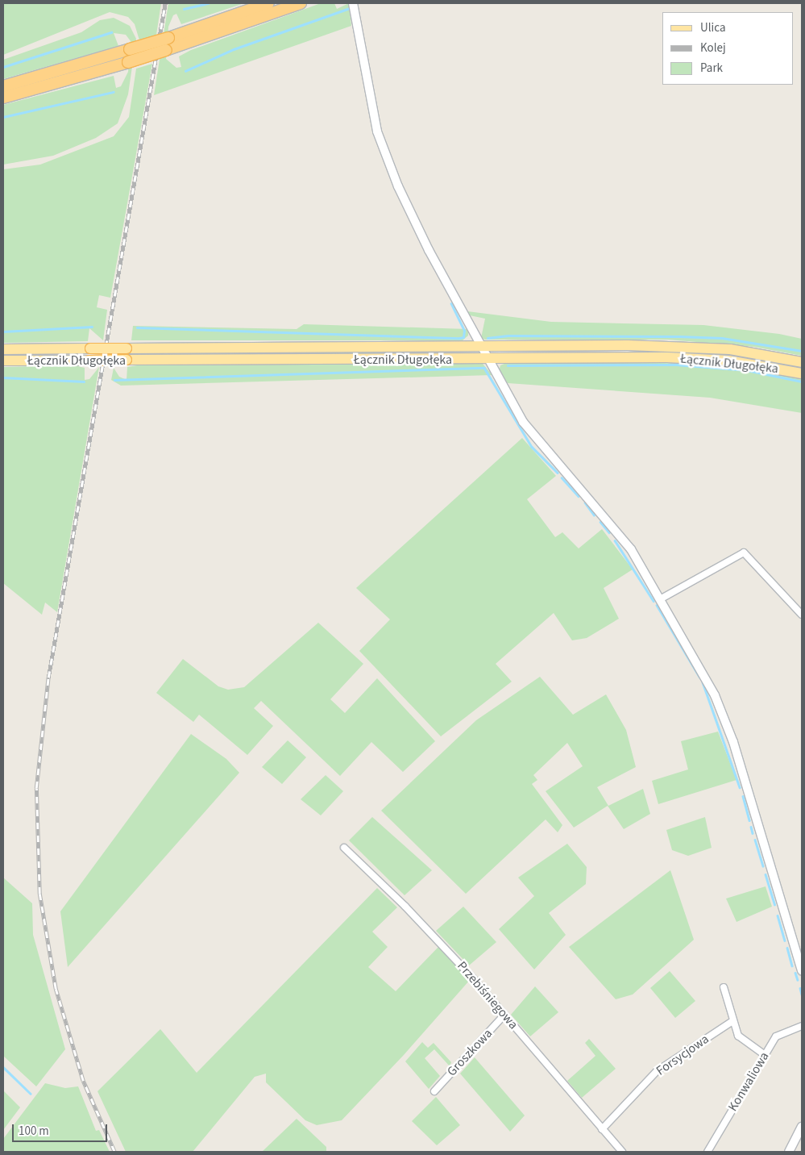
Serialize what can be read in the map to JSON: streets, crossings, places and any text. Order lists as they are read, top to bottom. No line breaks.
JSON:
{"streets":{"main road":["Łącznik Długołęka"],"street":["Przebiśniegowa","Groszkowa","Forsycjowa","Konwaliowa"]},"crossings":[["Przebiśniegowa","Groszkowa"],["Przebiśniegowa","Forsycjowa"]],"legend":["Ulica","Kolej","Park"],"scale_bar":"100 m"}
